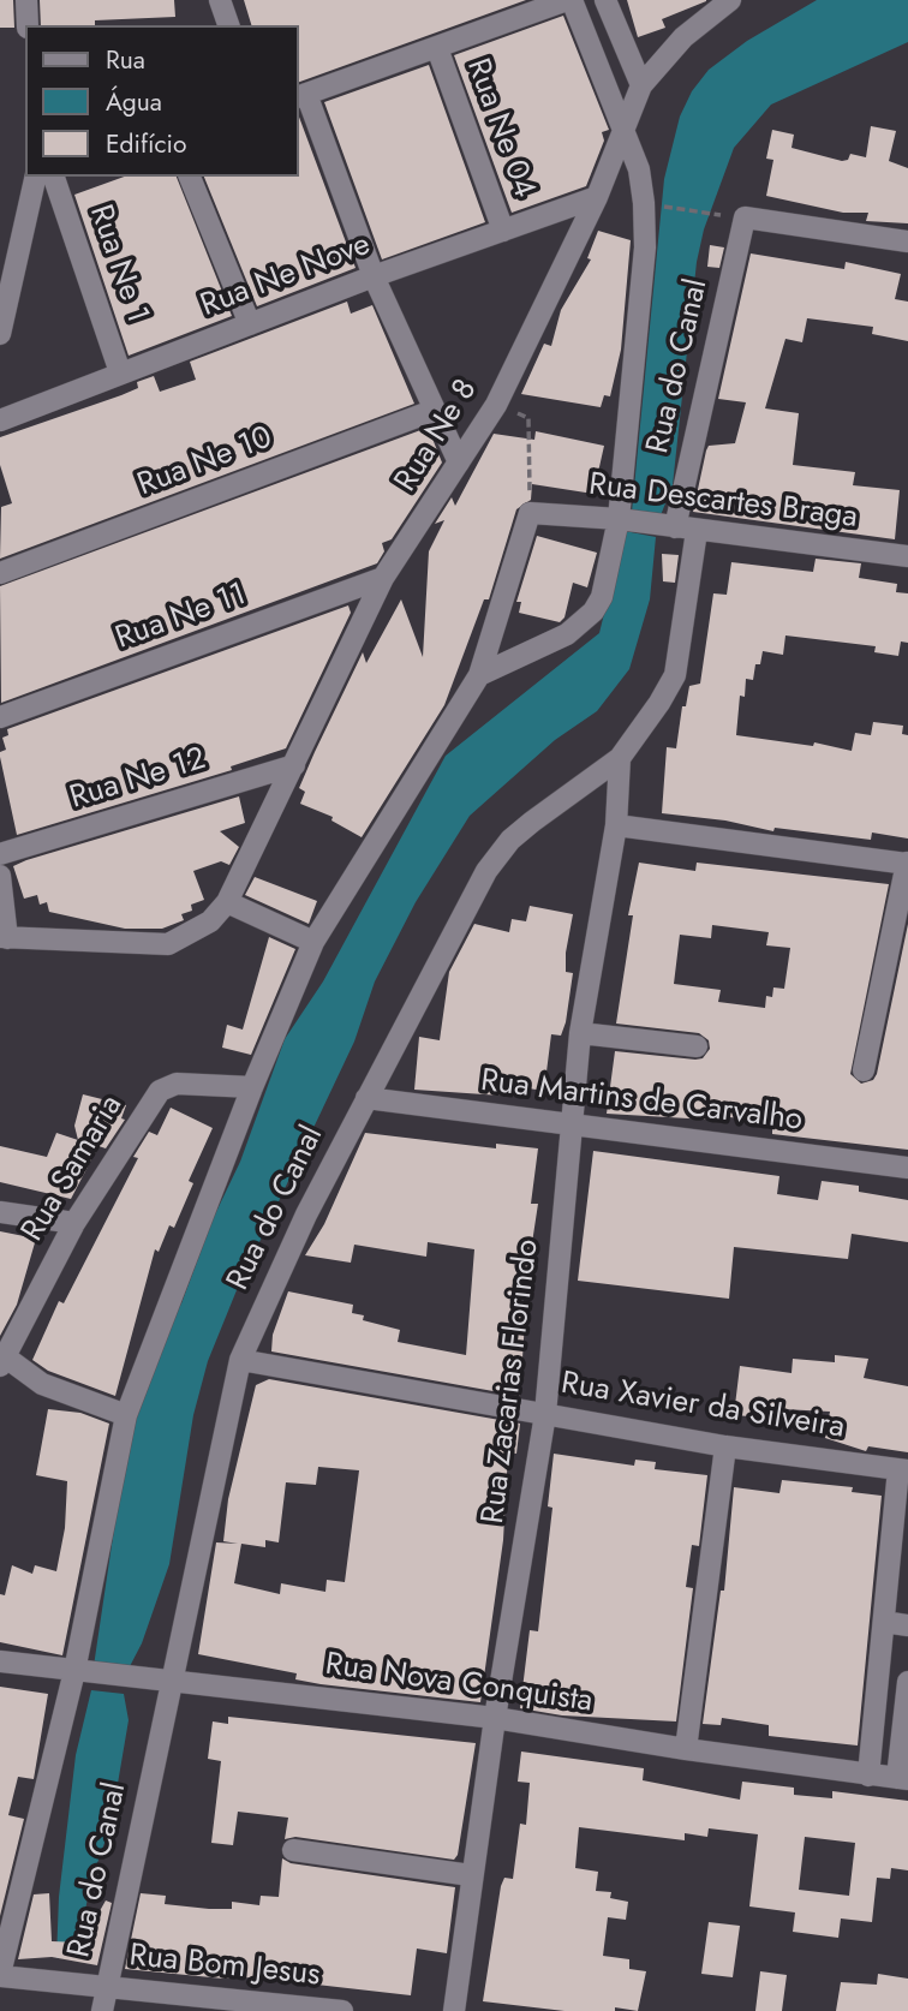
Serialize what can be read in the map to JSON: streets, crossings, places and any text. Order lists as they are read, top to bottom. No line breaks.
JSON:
{"streets":{"street":["Rua Ne 04","Rua Ne 1","Rua Ne Nove","Rua do Canal","Rua Ne 8","Rua Ne 10","Rua Descartes Braga","Rua Ne 11","Rua Ne 12","Rua Martins de Carvalho","Rua Samaria","Rua Zacarias Florindo","Rua Xavier da Silveira","Rua Nova Conquista","Rua Bom Jesus"]},"crossings":[["Rua Ne 04","Rua Ne Nove"],["Rua Ne 1","Rua Ne Nove"],["Rua Ne Nove","Rua Ne 8"],["Rua do Canal","Rua Descartes Braga"],["Rua do Canal","Rua Martins de Carvalho"],["Rua do Canal","Rua Zacarias Florindo"],["Rua do Canal","Rua Xavier da Silveira"],["Rua do Canal","Rua Nova Conquista"],["Rua do Canal","Rua Bom Jesus"],["Rua Ne 8","Rua Ne 11"],["Rua Ne 8","Rua Ne 12"],["Rua Martins de Carvalho","Rua Zacarias Florindo"],["Rua Zacarias Florindo","Rua Xavier da Silveira"],["Rua Zacarias Florindo","Rua Nova Conquista"]],"legend":["Rua","Água","Edifício"]}
